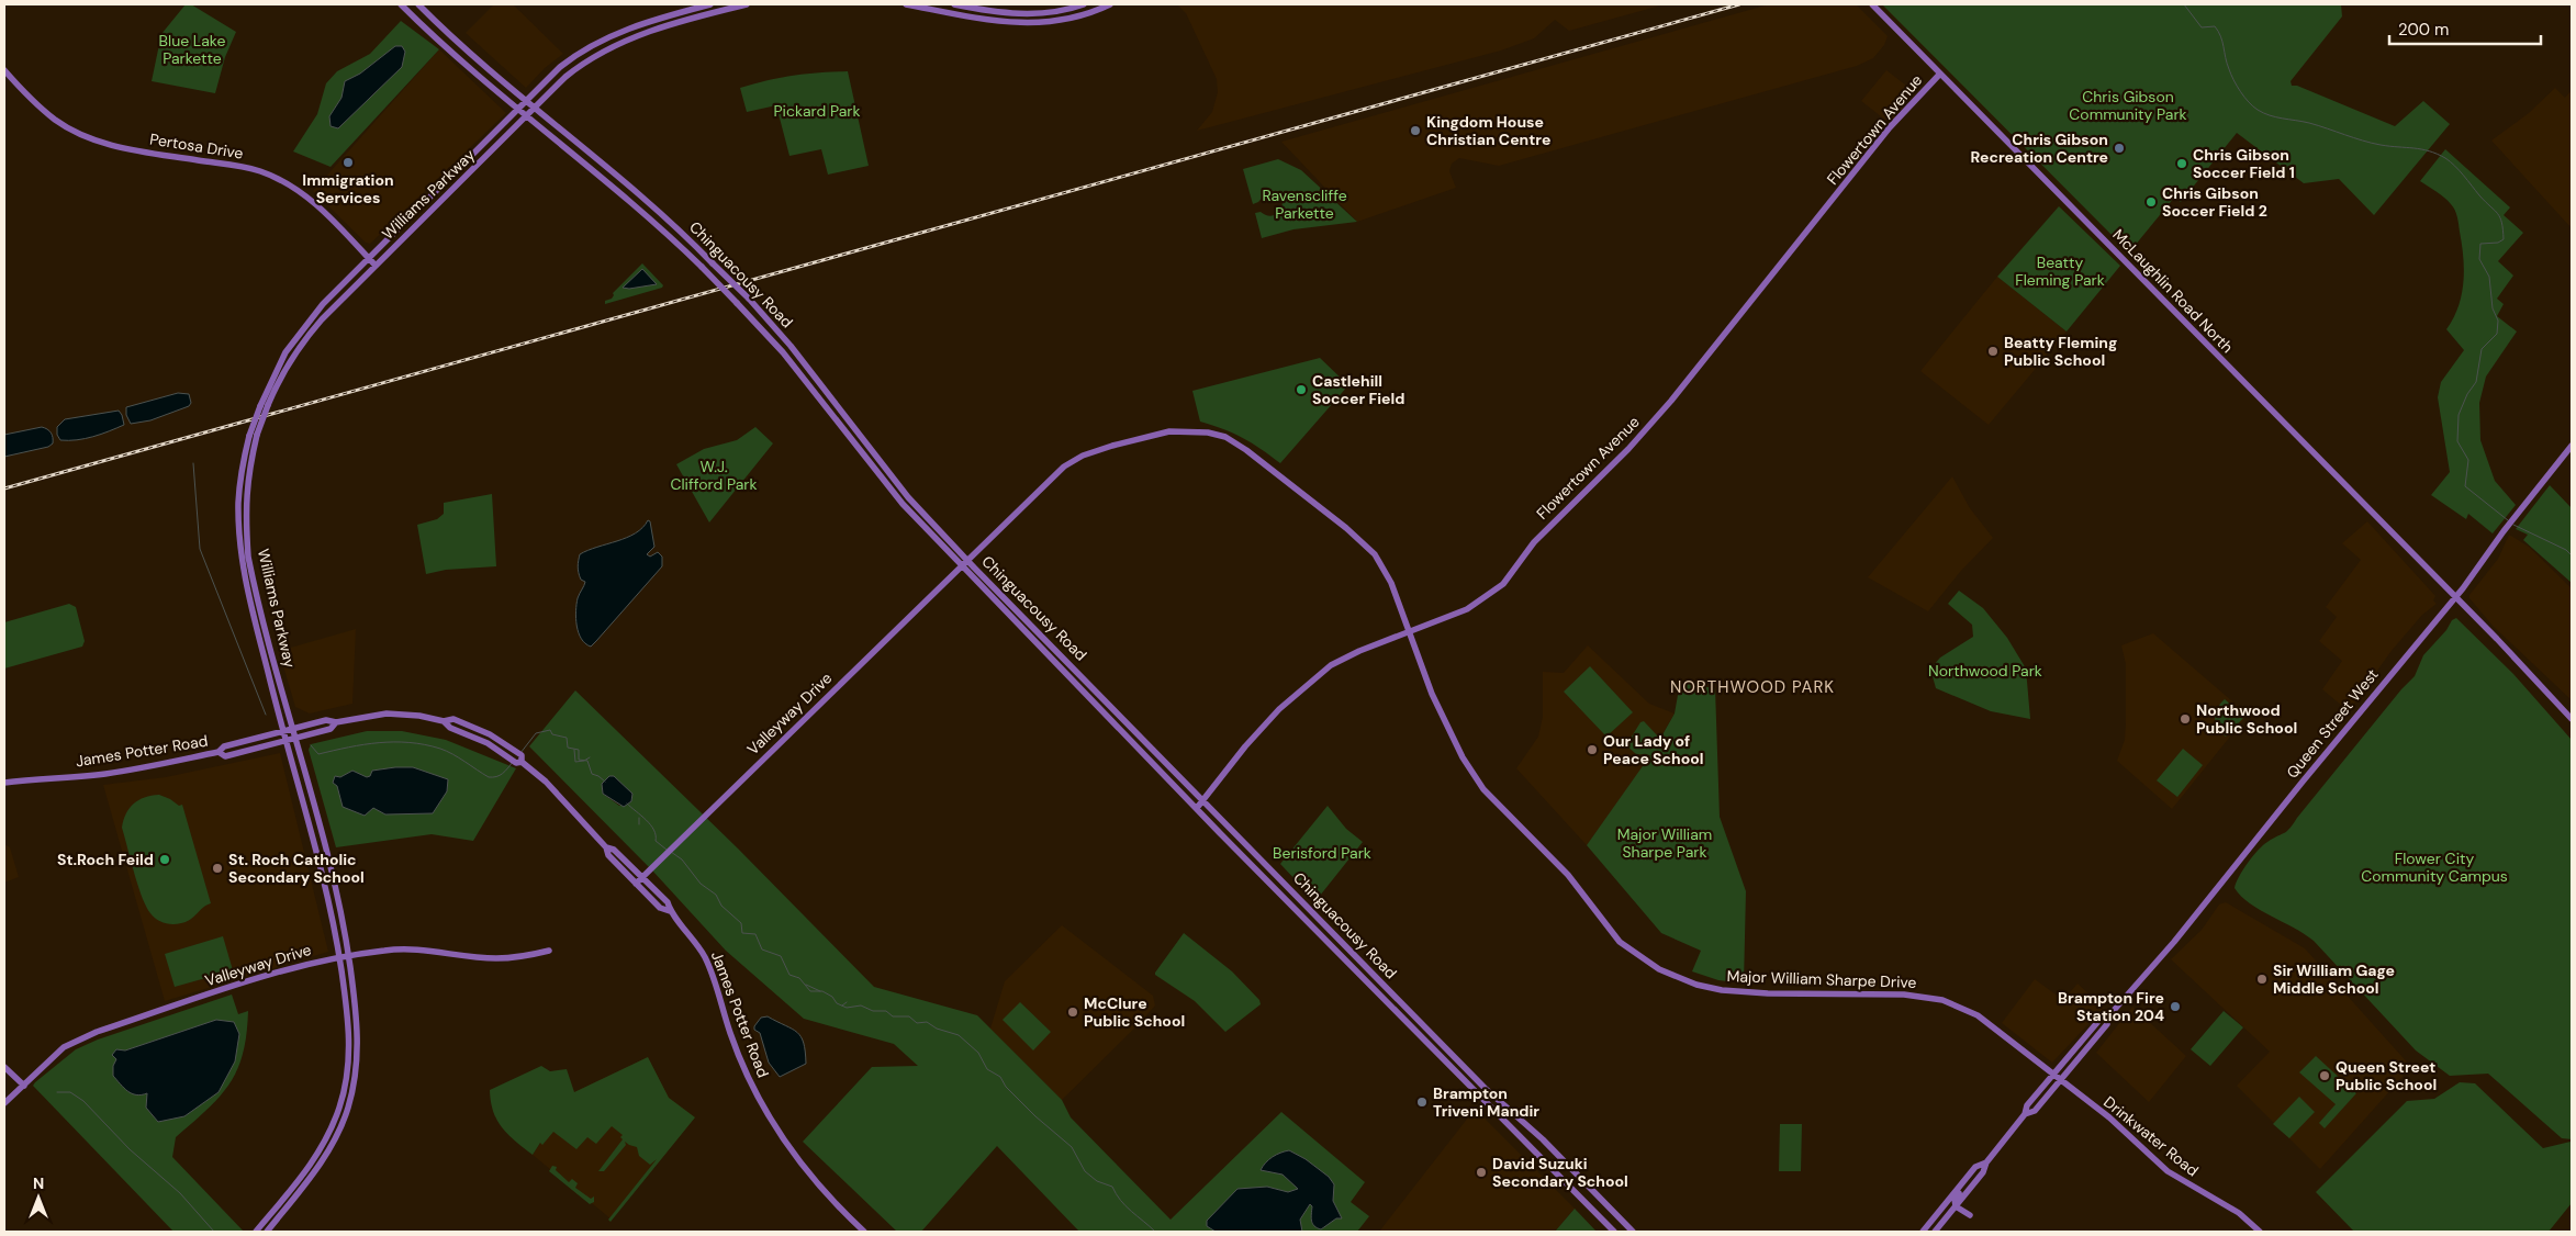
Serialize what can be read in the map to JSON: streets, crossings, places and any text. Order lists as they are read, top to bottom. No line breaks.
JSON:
{"streets":{"main road":["Flowertown Avenue","Pertosa Drive","Williams Parkway","Chinguacousy Road","McLaughlin Road North","Valleyway Drive","Queen Street West","James Potter Road","Major William Sharpe Drive","Drinkwater Road"]},"crossings":[["Flowertown Avenue","Chinguacousy Road"],["Flowertown Avenue","McLaughlin Road North"],["Flowertown Avenue","Major William Sharpe Drive"],["Pertosa Drive","Williams Parkway"],["Williams Parkway","Chinguacousy Road"],["Williams Parkway","Valleyway Drive"],["Williams Parkway","James Potter Road"],["Chinguacousy Road","Valleyway Drive"],["Chinguacousy Road","Major William Sharpe Drive"],["McLaughlin Road North","Queen Street West"],["Valleyway Drive","James Potter Road"],["Valleyway Drive","Major William Sharpe Drive"],["Queen Street West","Major William Sharpe Drive"],["Queen Street West","Drinkwater Road"],["Major William Sharpe Drive","Drinkwater Road"]],"districts":["NORTHWOOD PARK"],"parks":["Blue Lake Parkette","Chris Gibson Community Park","Pickard Park","Ravenscliffe Parkette","Beatty Fleming Park","W.J. Clifford Park","Northwood Park","Major William Sharpe Park","Berisford Park","Flower City Community Campus"],"places":["Kingdom House Christian Centre","Chris Gibson Recreation Centre","Immigration Services","Chris Gibson Soccer Field 1","Chris Gibson Soccer Field 2","Beatty Fleming Public School","Castlehill Soccer Field","Northwood Public School","Our Lady of Peace School","St.Roch Feild","St. Roch Catholic Secondary School","Sir William Gage Middle School","Brampton Fire Station 204","McClure Public School","Queen Street Public School","Brampton Triveni Mandir","David Suzuki Secondary School"],"scale_bar":"200 m","north":"top"}
